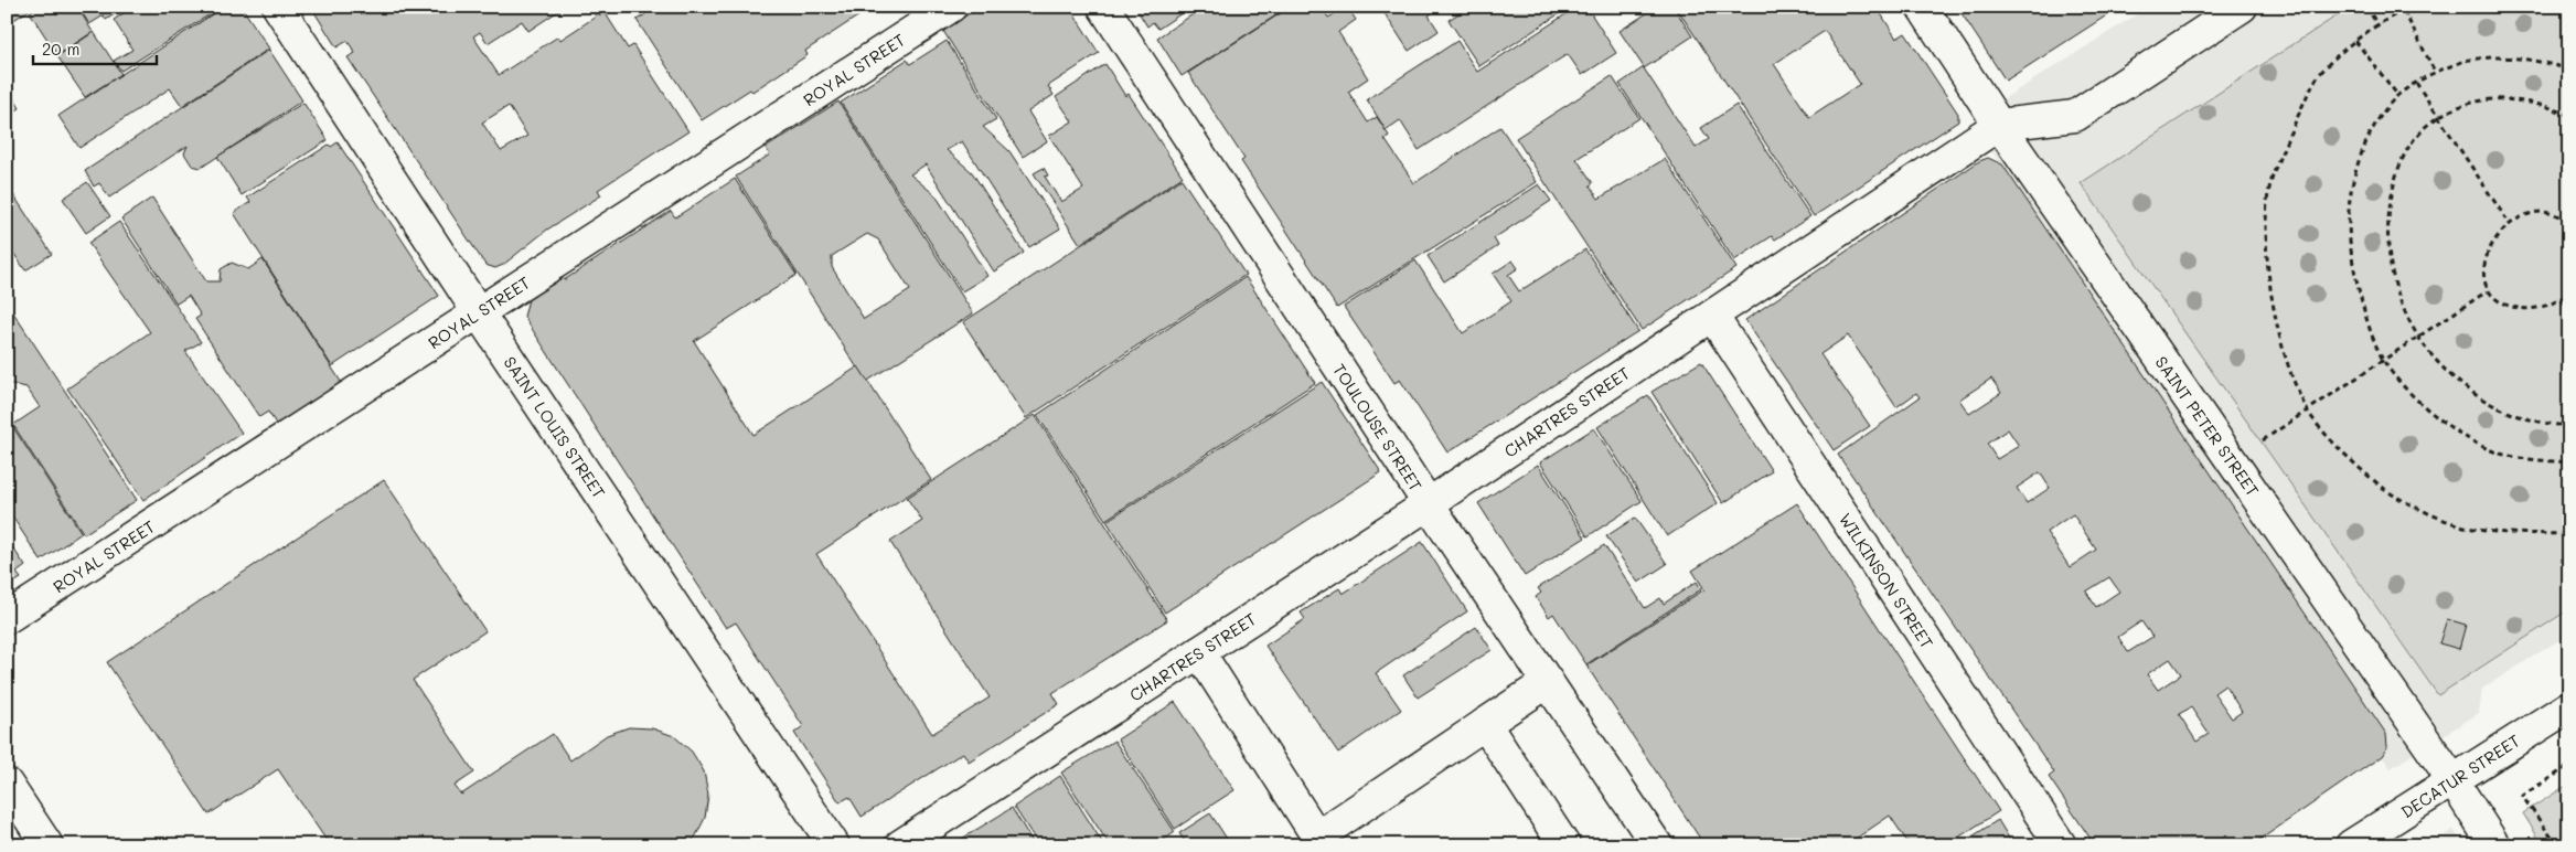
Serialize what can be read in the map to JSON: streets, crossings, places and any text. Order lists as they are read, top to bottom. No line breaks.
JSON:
{"streets":{"street":["ROYAL STREET","CHARTRES STREET","SAINT PETER STREET","SAINT LOUIS STREET","TOULOUSE STREET","WILKINSON STREET","DECATUR STREET"]},"crossings":[["ROYAL STREET","SAINT LOUIS STREET"],["CHARTRES STREET","SAINT PETER STREET"],["CHARTRES STREET","TOULOUSE STREET"],["CHARTRES STREET","WILKINSON STREET"],["SAINT PETER STREET","DECATUR STREET"]],"scale_bar":"20 m"}
